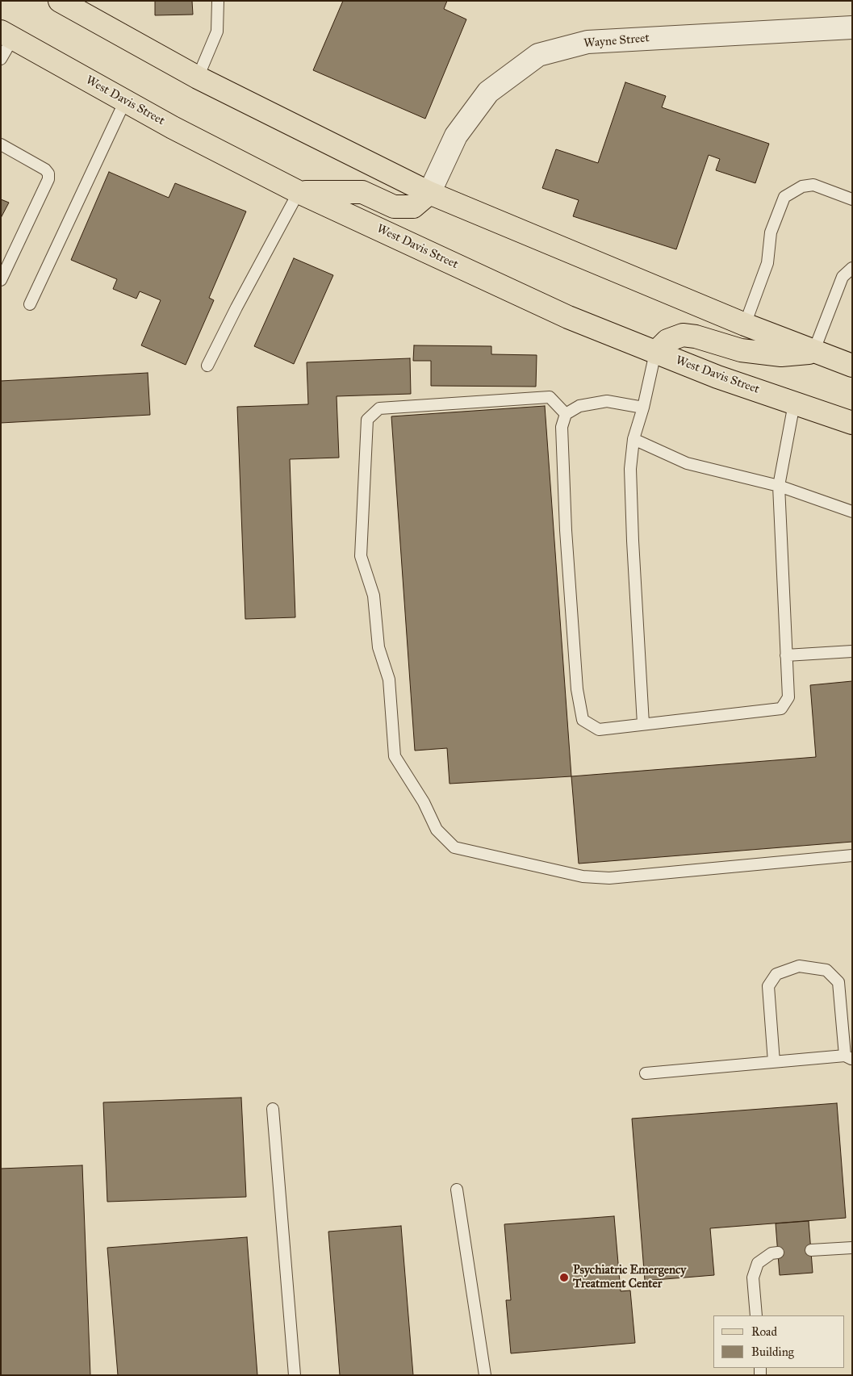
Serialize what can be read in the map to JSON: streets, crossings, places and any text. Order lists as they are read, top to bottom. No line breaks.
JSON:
{"streets":{"main road":["West Davis Street"],"street":["Wayne Street"]},"places":["Psychiatric Emergency Treatment Center"],"legend":["Road","Building"]}
